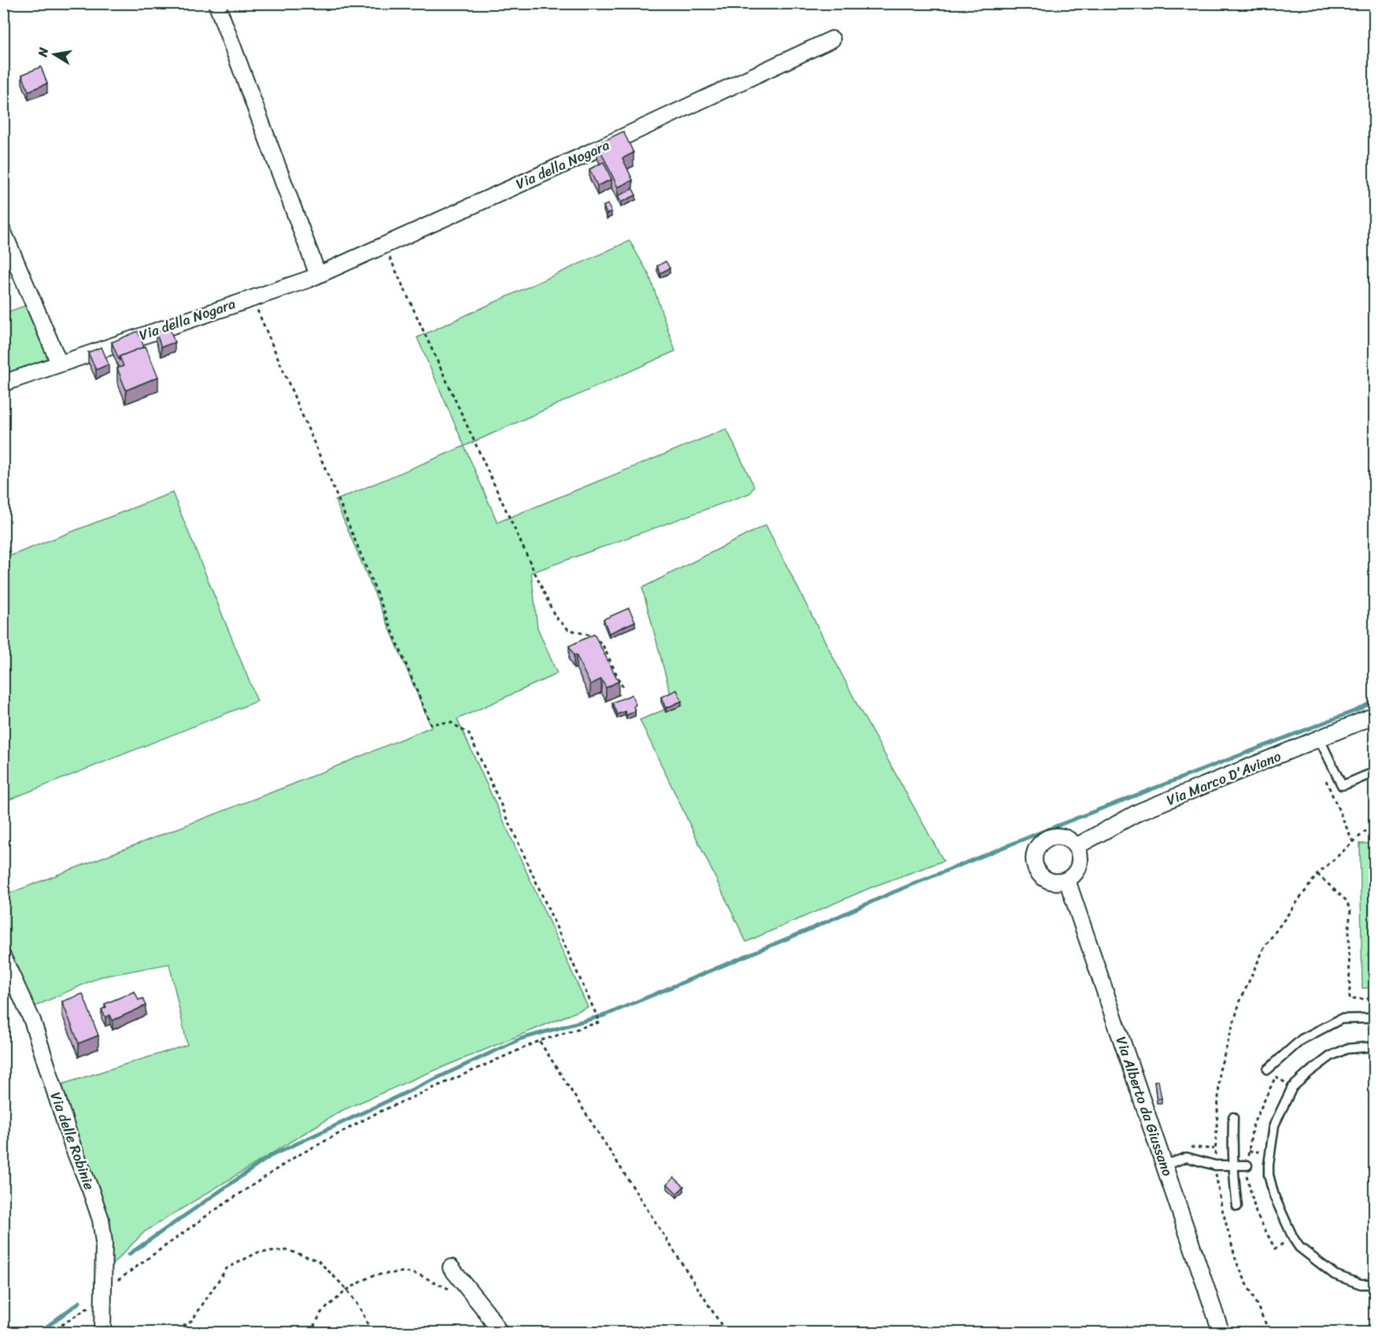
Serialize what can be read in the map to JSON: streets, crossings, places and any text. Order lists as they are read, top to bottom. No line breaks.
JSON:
{"streets":{"street":["Via della Nogara","Via Marco D'Aviano","Via Alberto da Giussano","Via delle Robinie"]},"crossings":[["Via Marco D'Aviano","Via Alberto da Giussano"]],"north":"left"}
